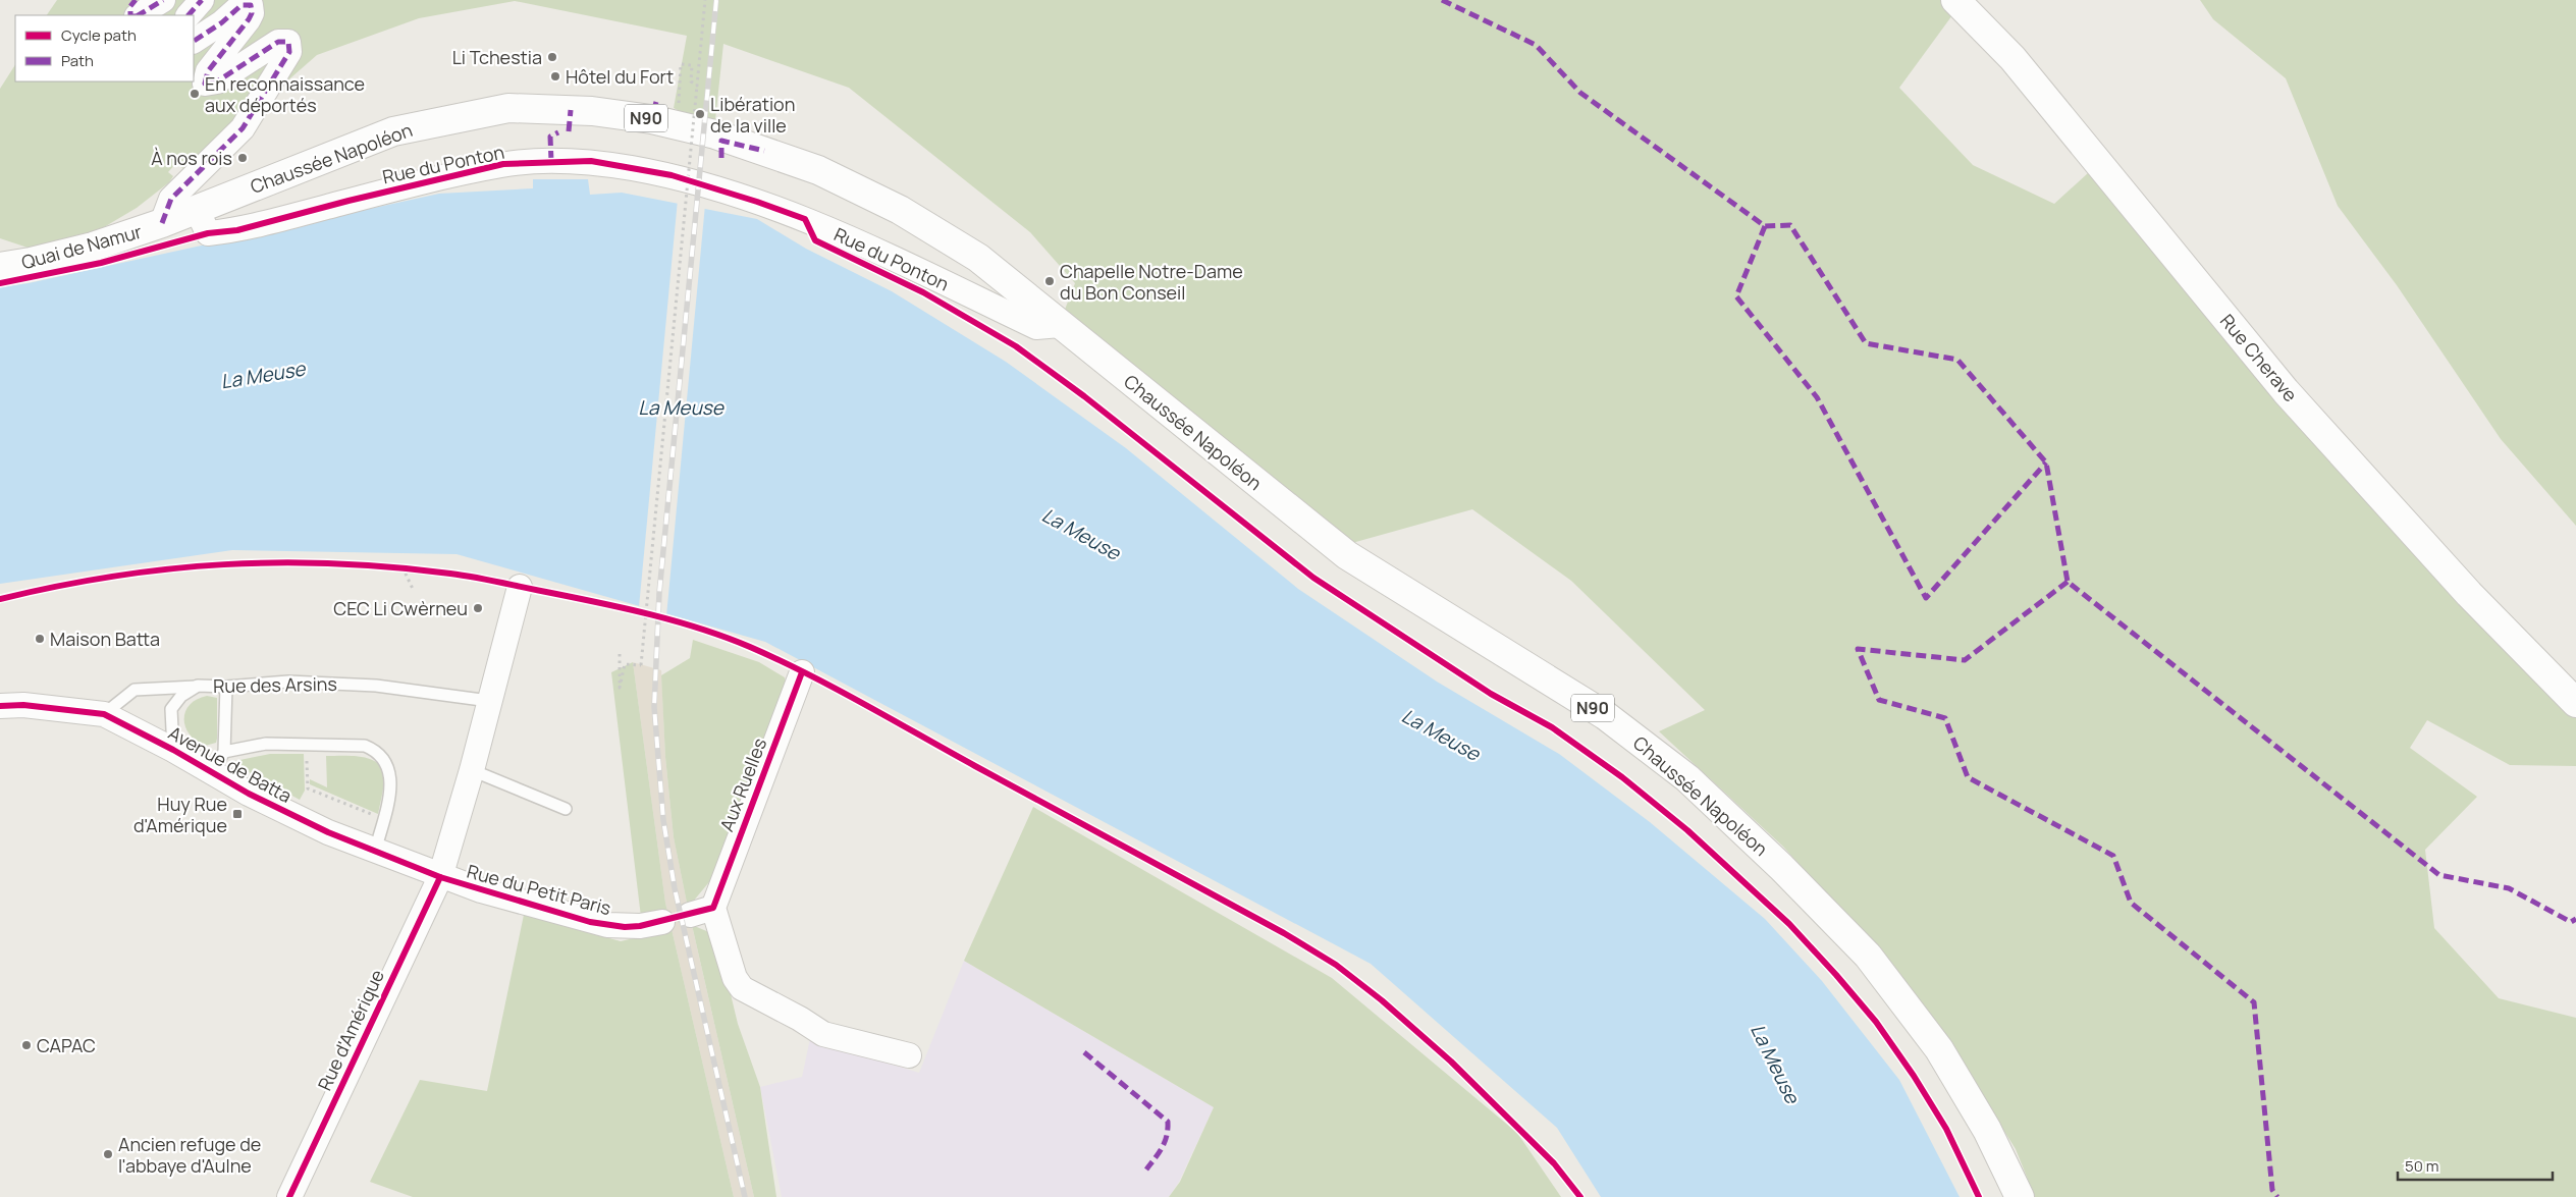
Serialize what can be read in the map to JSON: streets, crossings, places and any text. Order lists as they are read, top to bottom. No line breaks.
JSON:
{"streets":{"main road":["N90","Chaussée Napoléon","Quai de Namur","Rue Cherave"],"street":["Rue du Ponton","Avenue de Batta","Aux Ruelles","Rue du Petit Paris","Rue d'Amérique"],"lane":["Rue des Arsins"]},"crossings":[["Chaussée Napoléon","Rue du Ponton"],["Chaussée Napoléon","Quai de Namur"],["Rue des Arsins","Avenue de Batta"],["Rue des Arsins","Rue d'Amérique"],["Avenue de Batta","Rue du Petit Paris"],["Avenue de Batta","Rue d'Amérique"],["Rue du Petit Paris","Rue d'Amérique"]],"water":["La Meuse"],"places":{"other":["Li Tchestia","Hôtel du Fort","En reconnaissance aux déportés","Libération de la ville","À nos rois","Chapelle Notre-Dame du Bon Conseil","CEC Li Cwèrneu","Maison Batta","CAPAC","Ancien refuge de l'abbaye d'Aulne"],"transit":["Huy Rue d'Amérique"]},"legend":["Cycle path","Path"],"scale_bar":"50 m"}
